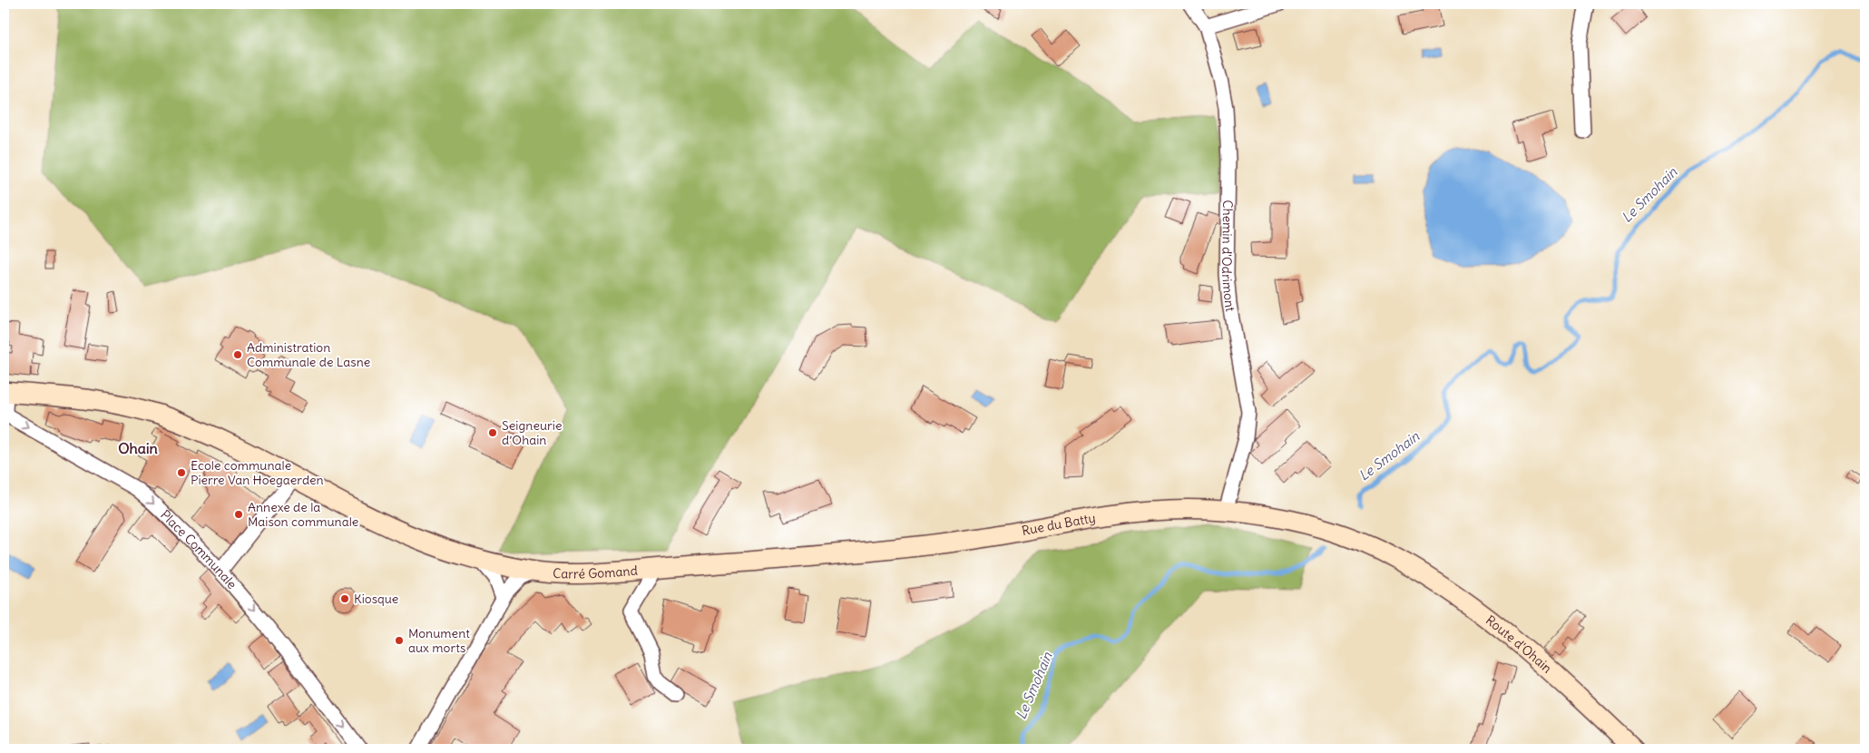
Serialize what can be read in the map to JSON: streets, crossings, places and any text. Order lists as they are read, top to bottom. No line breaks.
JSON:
{"streets":{"main road":["Rue du Batty","Carré Gomand","Route d'Ohain"],"street":["Chemin d'Odrimont","Place Communale"]},"crossings":[["Chemin d'Odrimont","Rue du Batty"],["Rue du Batty","Carré Gomand"],["Rue du Batty","Route d'Ohain"]],"one_way":["Place Communale"],"districts":["Ohain"],"water":["Le Smohain"],"places":["Administration Communale de Lasne","Seigneurie d’Ohain","Ecole communale Pierre Van Hoegaerden","Annexe de la Maison communale","Kiosque","Monument aux morts"]}
